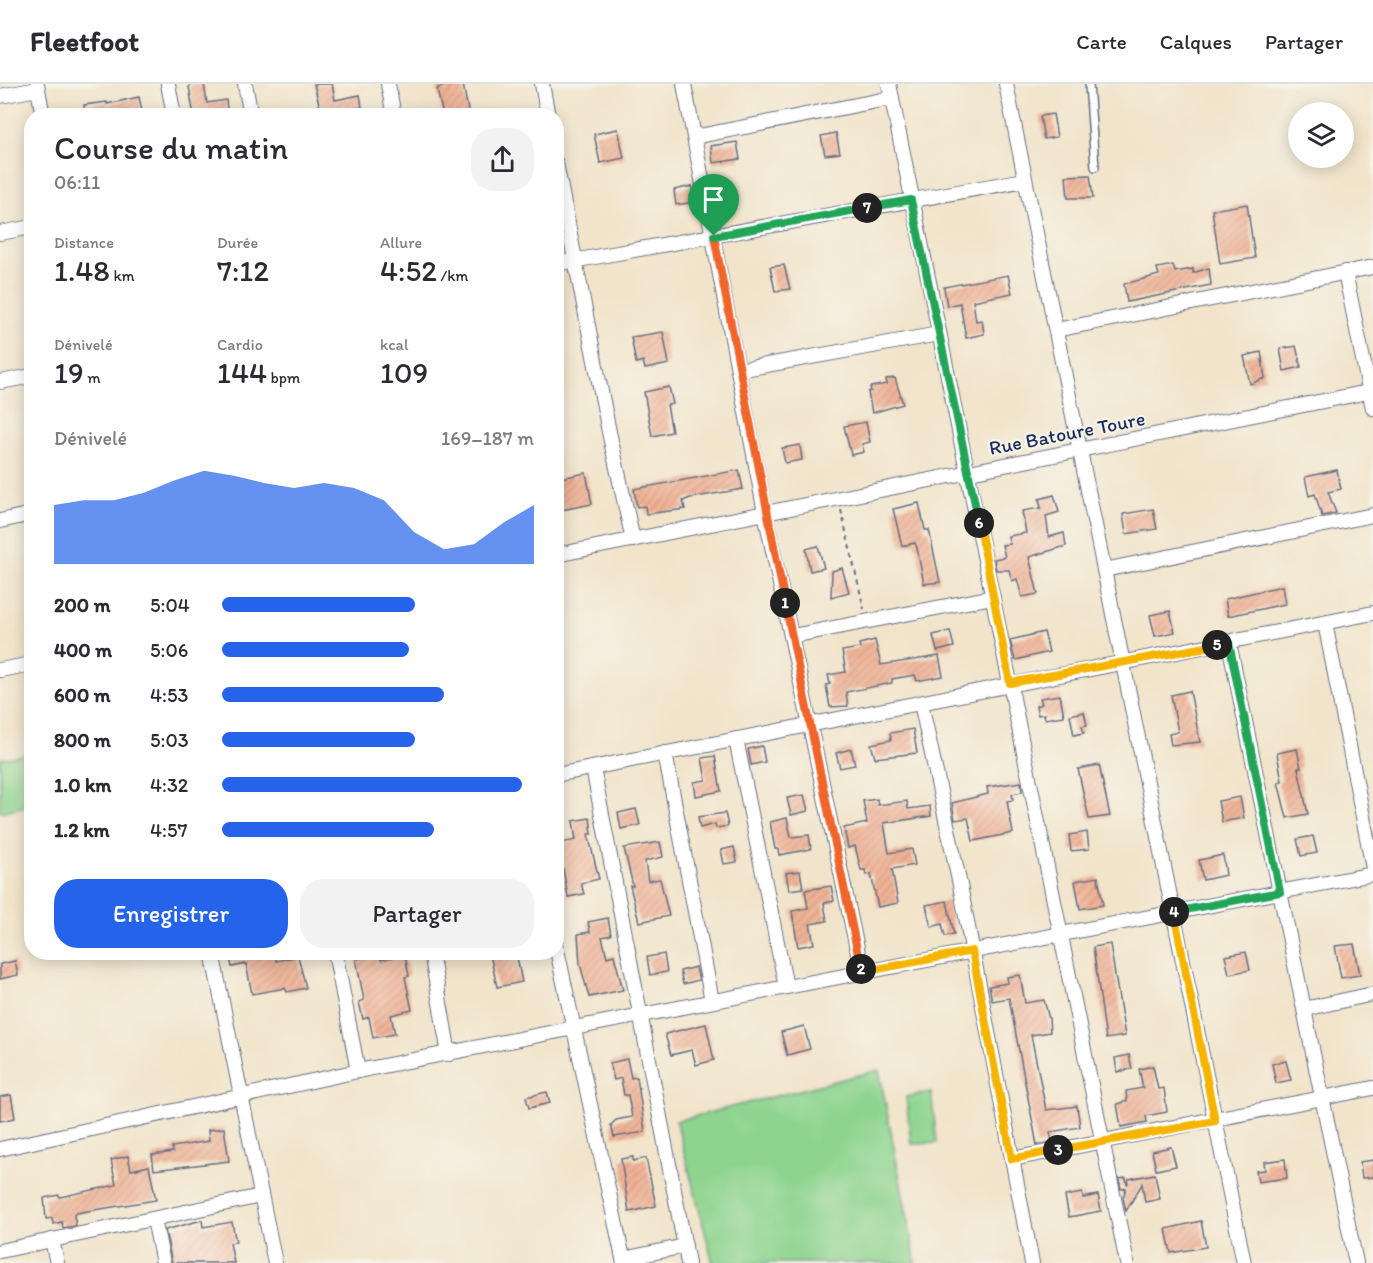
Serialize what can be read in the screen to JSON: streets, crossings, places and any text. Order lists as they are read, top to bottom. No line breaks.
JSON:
{"streets":{"street":["Rue Batoure Toure"]},"page":{"header":"Fleetfoot","nav":["Carte","Calques","Partager"],"heading":["Course du matin","06:11"],"pins":["7","6","1","5","4","2","3"],"stats":[["Distance","1.48 km"],["Durée","7:12"],["Allure","4:52 /km"],["Dénivelé","19 m"],["Cardio","144 bpm"],["kcal","109"]],"chart":["Dénivelé","169–187 m"],"list":[{"name":"200 m","note":"5:04"},{"name":"400 m","note":"5:06"},{"name":"600 m","note":"4:53"},{"name":"800 m","note":"5:03"},{"name":"1.0 km","note":"4:32"},{"name":"1.2 km","note":"4:57"}],"buttons":["Enregistrer","Partager"]}}
